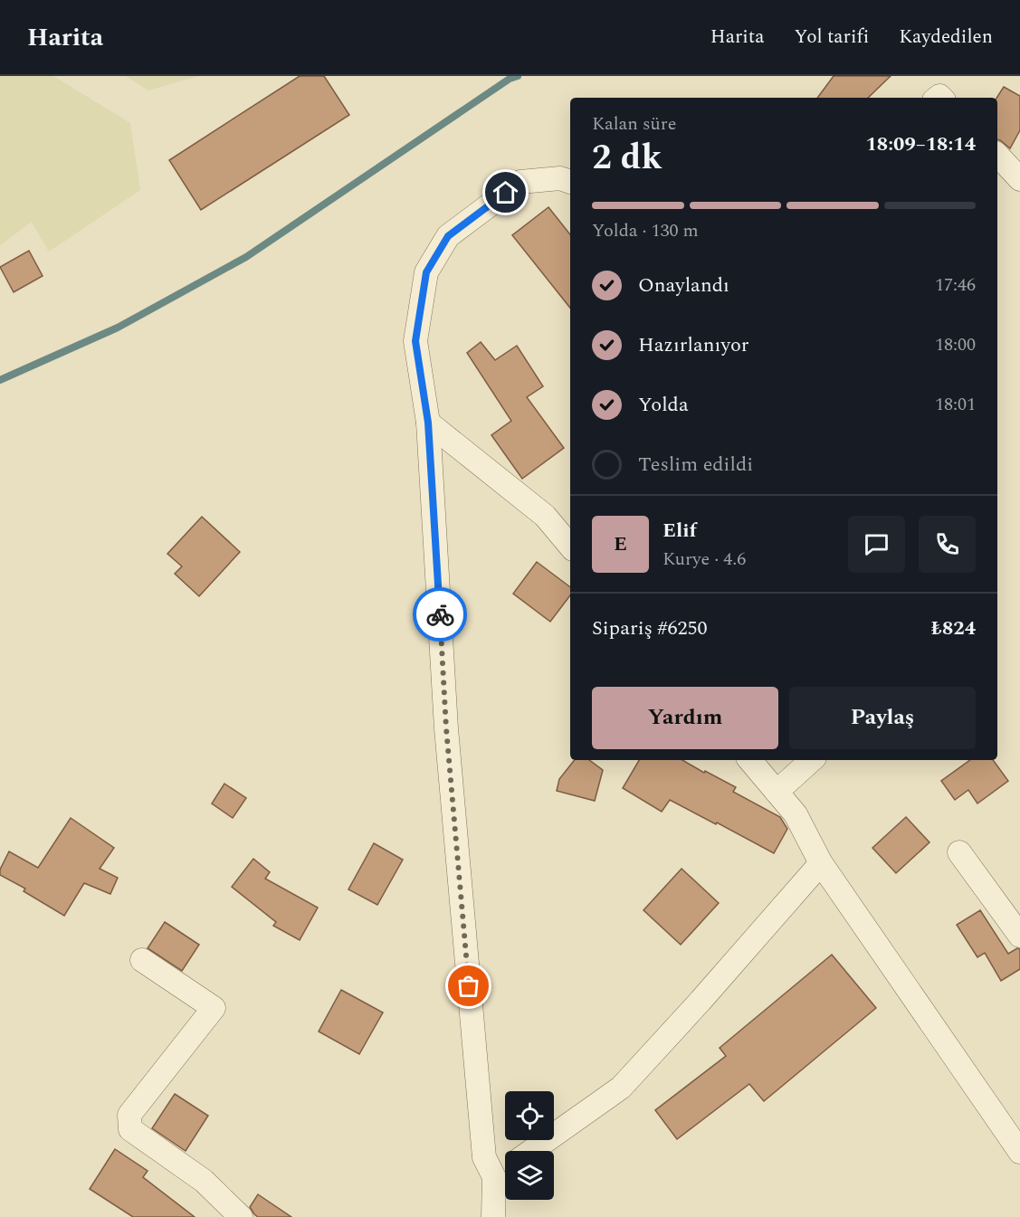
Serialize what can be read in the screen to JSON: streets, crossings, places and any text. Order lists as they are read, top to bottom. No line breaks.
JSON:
{"page":{"header":"Harita","nav":["Harita","Yol tarifi","Kaydedilen"],"heading":["2 dk","Kalan süre","18:09–18:14"],"panel":["Elif","Kurye · 4.6","Sipariş #6250","₺824"],"bar":"Yolda · 130 m","list":[["Onaylandı","17:46"],["Hazırlanıyor","18:00"],["Yolda","18:01"],"Teslim edildi"],"round":"E","buttons":["Yardım","Paylaş"]}}
